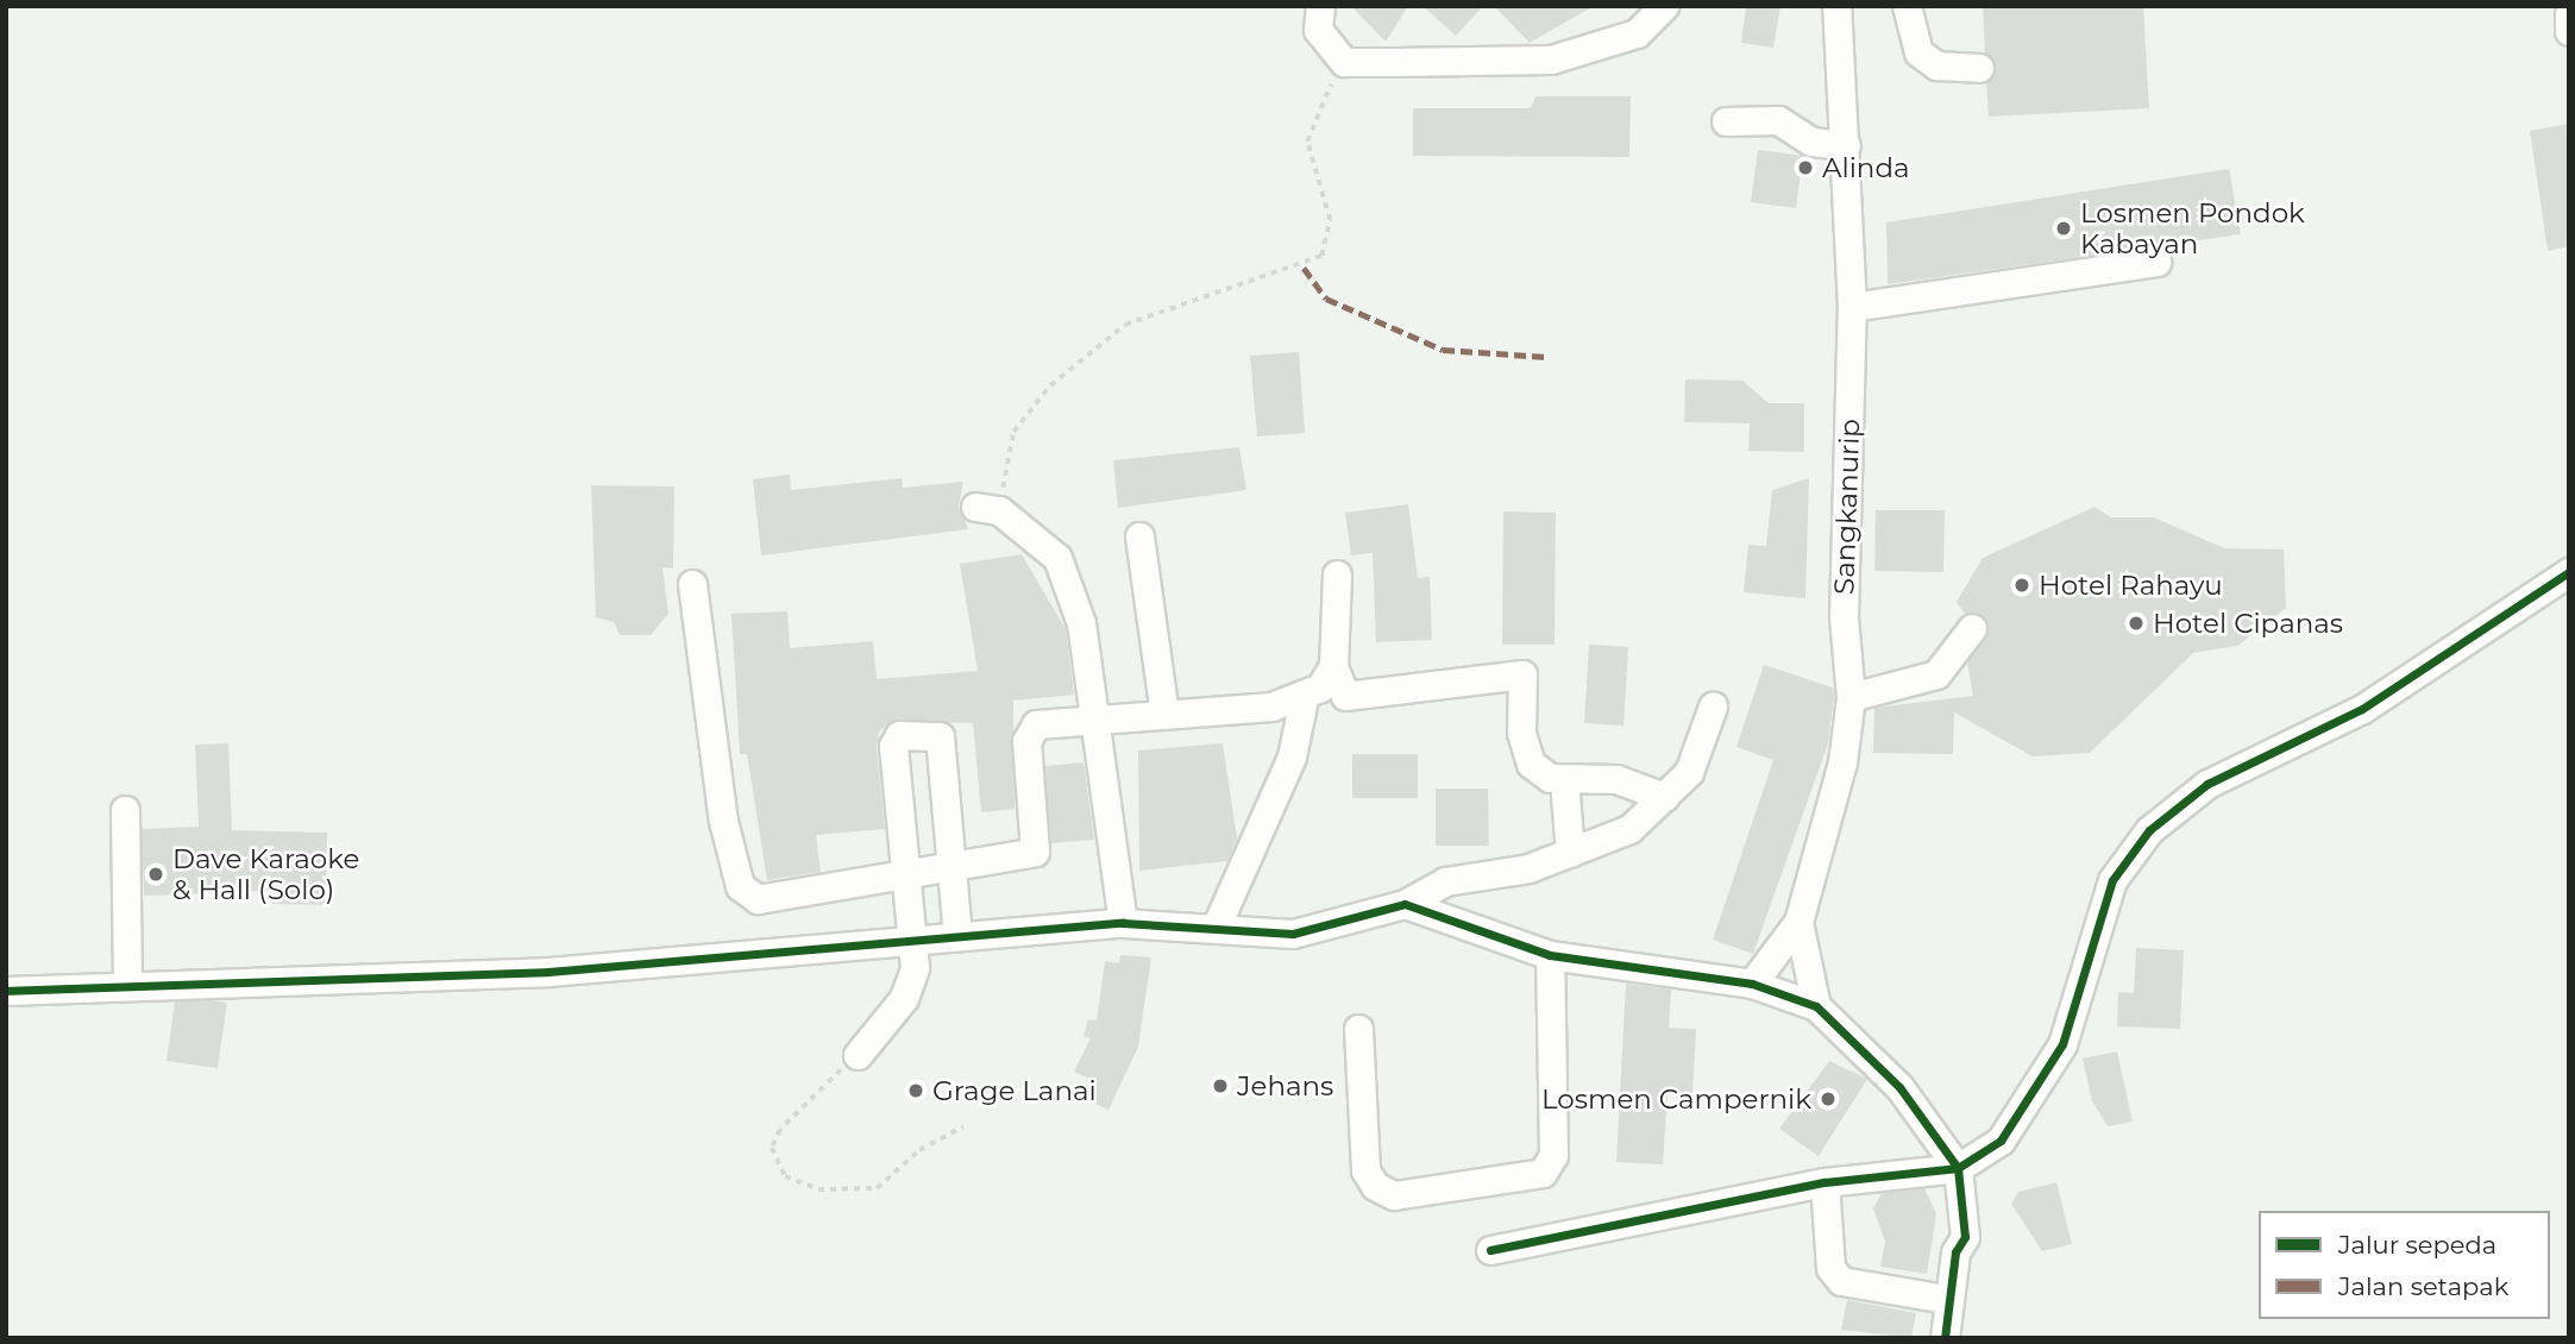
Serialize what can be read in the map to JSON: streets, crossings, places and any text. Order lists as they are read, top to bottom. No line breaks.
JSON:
{"streets":{"street":["Sangkanurip"]},"places":["Alinda","Losmen Pondok Kabayan","Hotel Rahayu","Hotel Cipanas","Dave Karaoke & Hall (Solo)","Jehans","Grage Lanai","Losmen Campernik"],"legend":["Jalur sepeda","Jalan setapak"]}
